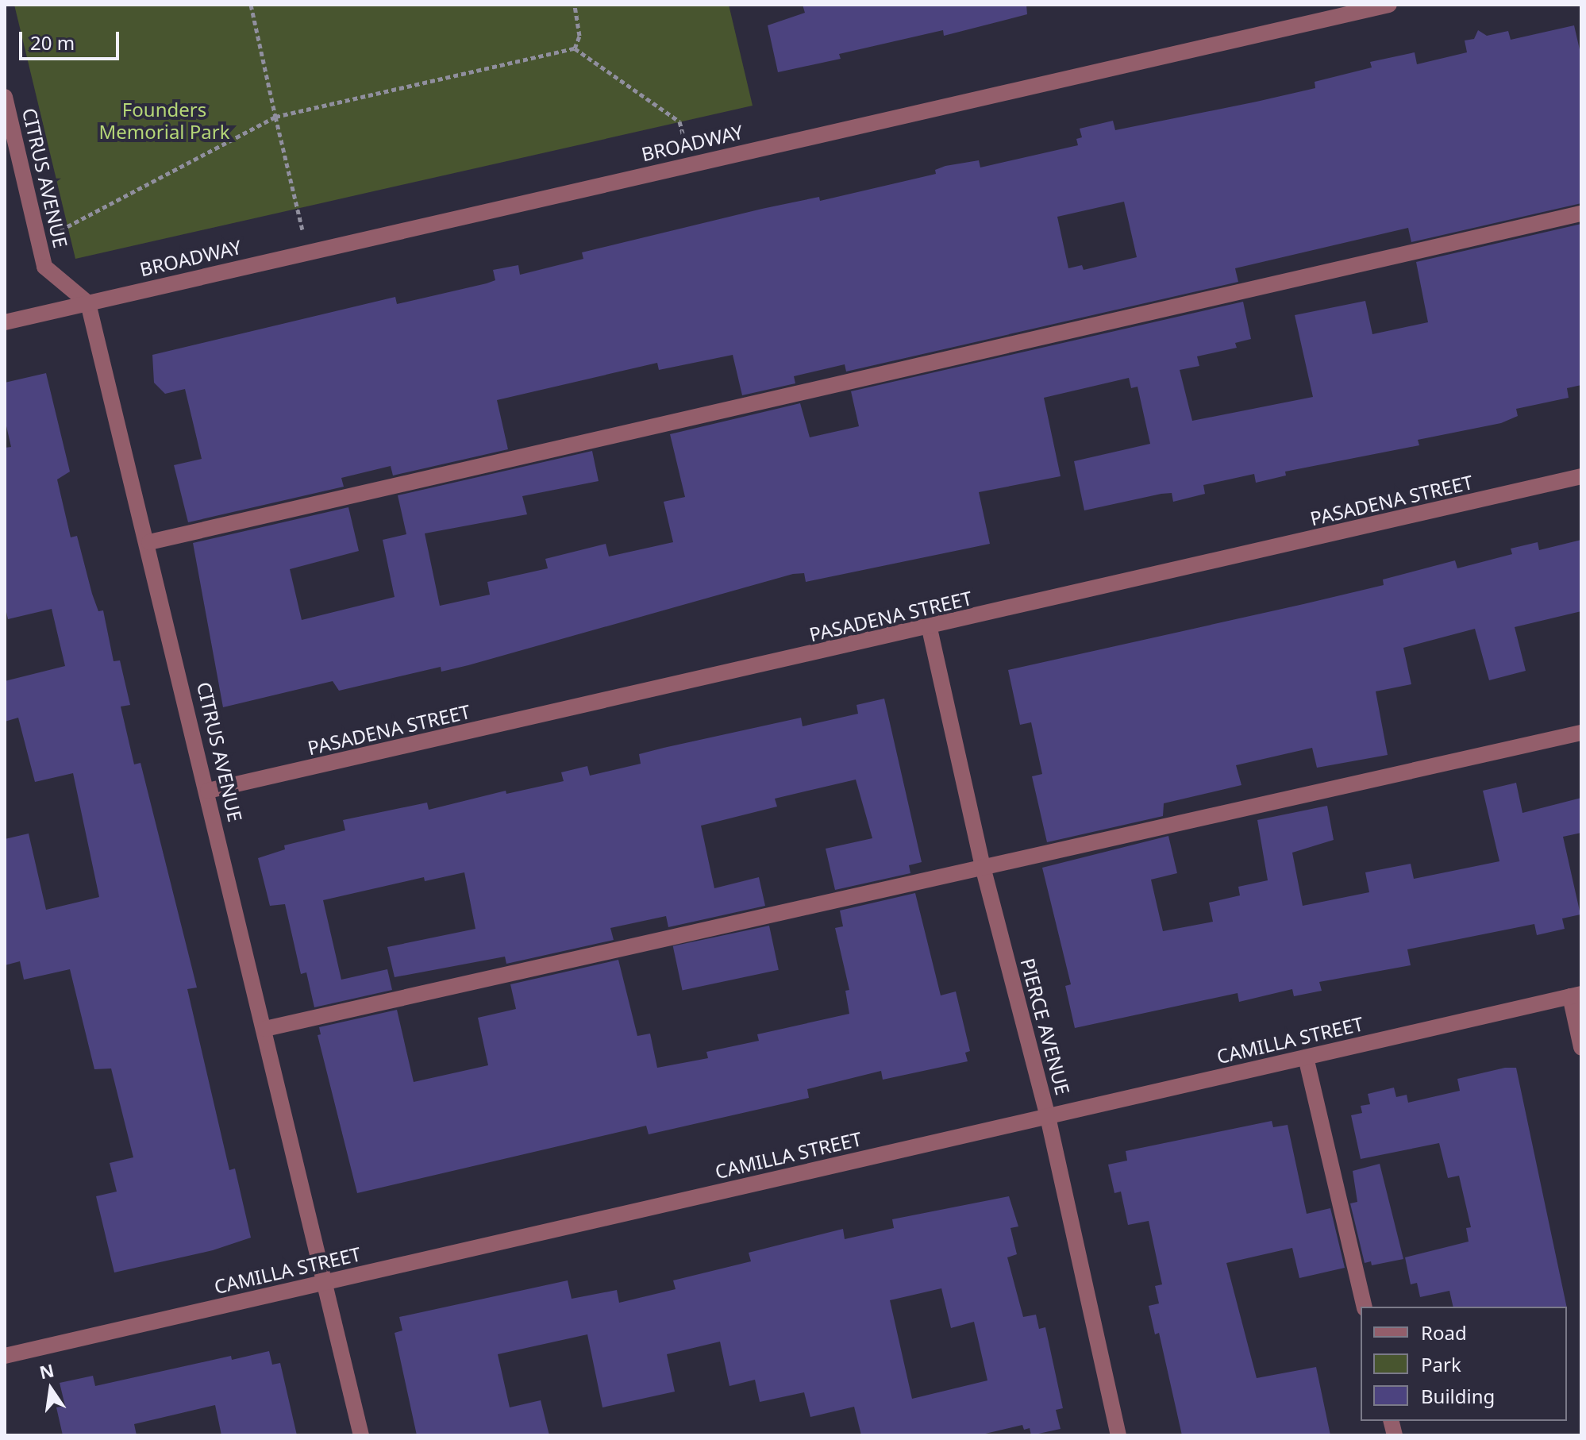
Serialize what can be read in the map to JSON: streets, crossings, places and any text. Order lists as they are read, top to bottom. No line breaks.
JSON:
{"streets":{"street":["BROADWAY","CITRUS AVENUE","PASADENA STREET","PIERCE AVENUE","CAMILLA STREET"]},"crossings":[["BROADWAY","CITRUS AVENUE"],["CITRUS AVENUE","PASADENA STREET"],["CITRUS AVENUE","CAMILLA STREET"],["PASADENA STREET","PIERCE AVENUE"],["PIERCE AVENUE","CAMILLA STREET"]],"parks":["Founders Memorial Park"],"legend":["Road","Park","Building"],"scale_bar":"20 m","north":"top"}
